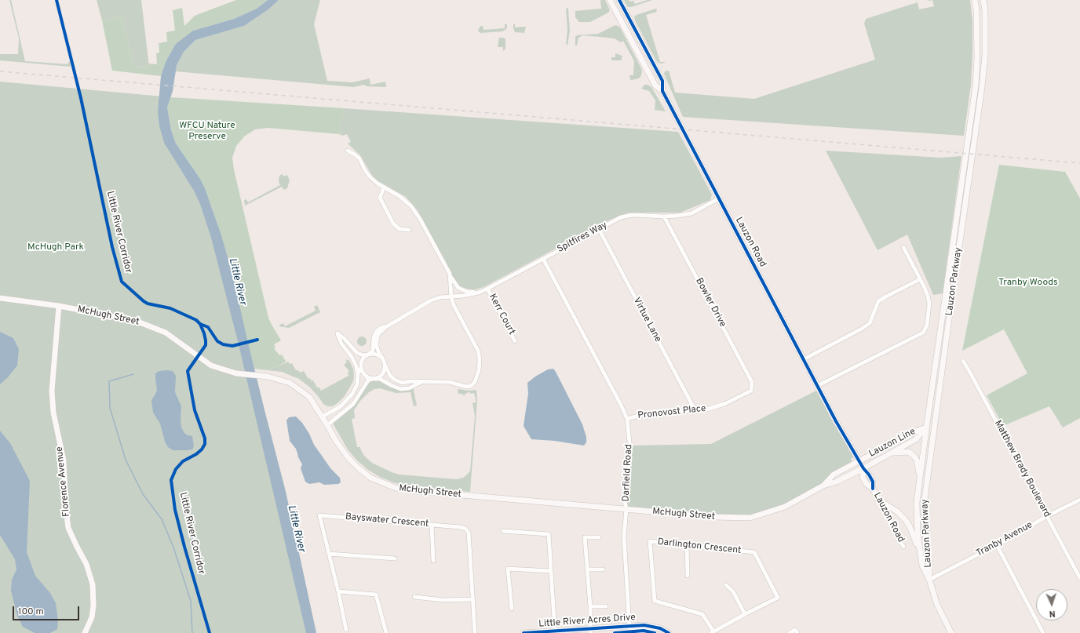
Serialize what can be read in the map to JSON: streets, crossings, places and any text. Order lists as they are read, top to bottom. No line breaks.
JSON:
{"streets":{"main road":["Lauzon Road","Lauzon Parkway","McHugh Street","Lauzon Line","Florence Avenue","Little River Acres Drive"],"street":["Spitfires Way","Bowler Drive","Kerr Court","Virtue Lane","Pronovost Place","Matthew Brady Boulevard","Darfield Road","Bayswater Crescent","Tranby Avenue","Darlington Crescent"],"cycle path":["Little River Corridor"]},"crossings":[["Spitfires Way","Lauzon Road"],["Spitfires Way","Bowler Drive"],["Spitfires Way","Kerr Court"],["Spitfires Way","Virtue Lane"],["Spitfires Way","Darfield Road"],["Lauzon Road","McHugh Street"],["Lauzon Road","Lauzon Line"],["Lauzon Parkway","Lauzon Line"],["Lauzon Parkway","Tranby Avenue"],["Bowler Drive","Pronovost Place"],["McHugh Street","Lauzon Line"],["McHugh Street","Darfield Road"],["McHugh Street","Florence Avenue"],["Virtue Lane","Pronovost Place"],["Pronovost Place","Darfield Road"],["Matthew Brady Boulevard","Tranby Avenue"],["Darfield Road","Little River Acres Drive"]],"water":["Little River"],"parks":["WFCU Nature Preserve","McHugh Park","Tranby Woods"],"scale_bar":"100 m","north":"bottom"}
